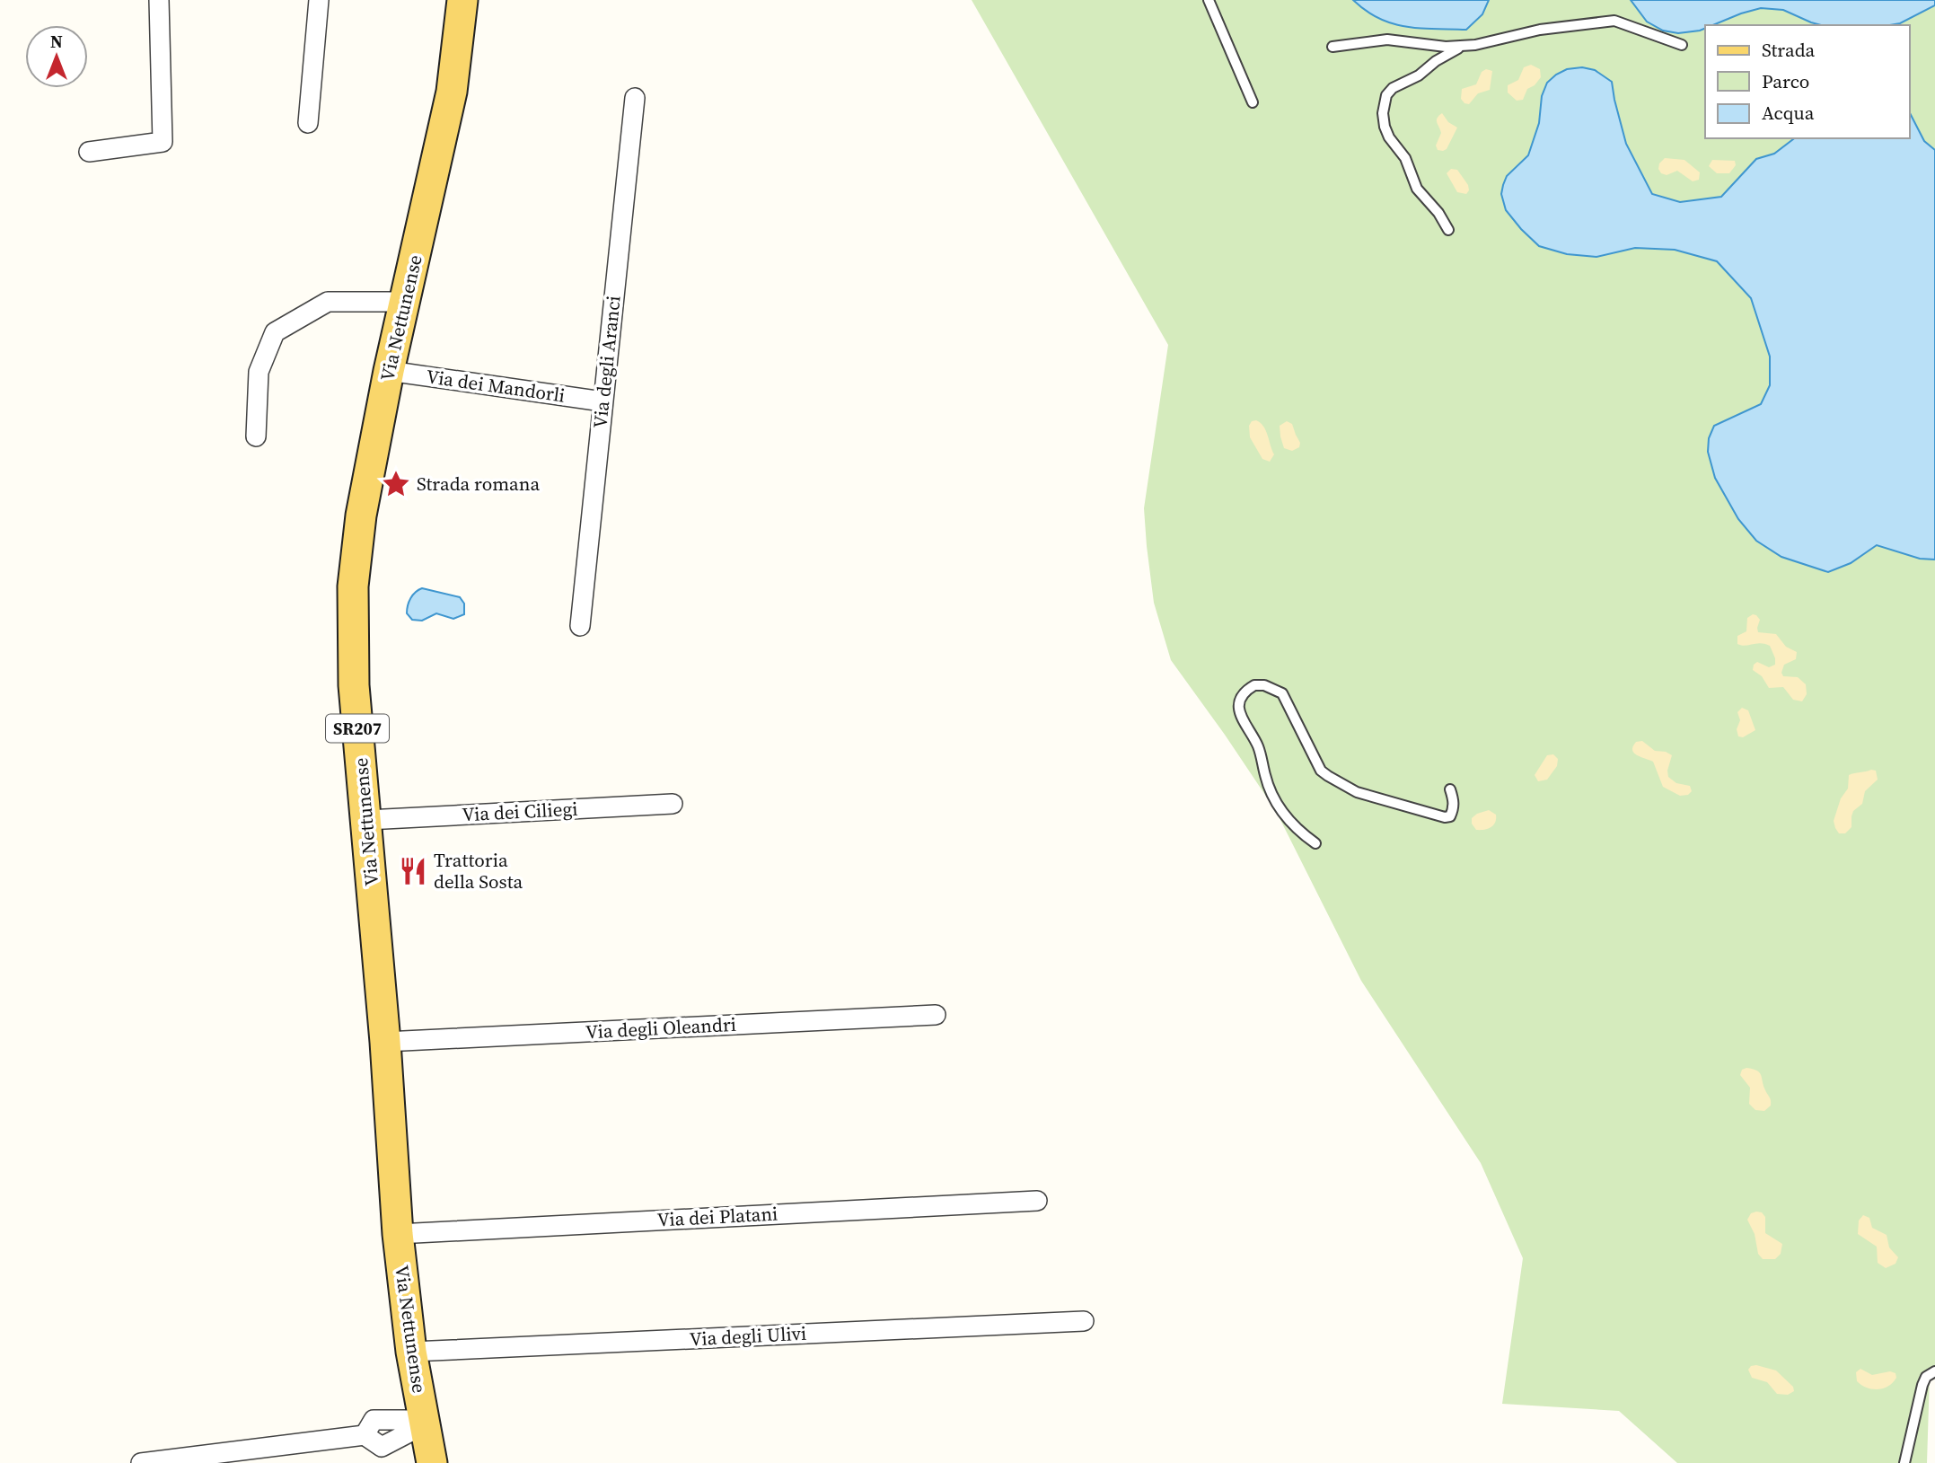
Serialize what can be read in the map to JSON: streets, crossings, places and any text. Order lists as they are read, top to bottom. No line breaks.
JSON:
{"streets":{"main road":["Via Nettunense","SR207"],"street":["Via degli Aranci","Via dei Mandorli","Via dei Ciliegi","Via degli Oleandri","Via dei Platani","Via degli Ulivi"]},"crossings":[["Via Nettunense","Via dei Mandorli"],["Via Nettunense","Via dei Ciliegi"],["Via Nettunense","Via degli Oleandri"],["Via Nettunense","Via dei Platani"],["Via Nettunense","Via degli Ulivi"],["Via degli Aranci","Via dei Mandorli"]],"places":{"place":["Strada romana"],"restaurant":["Trattoria della Sosta"]},"legend":["Strada","Parco","Acqua"],"north":"top"}
